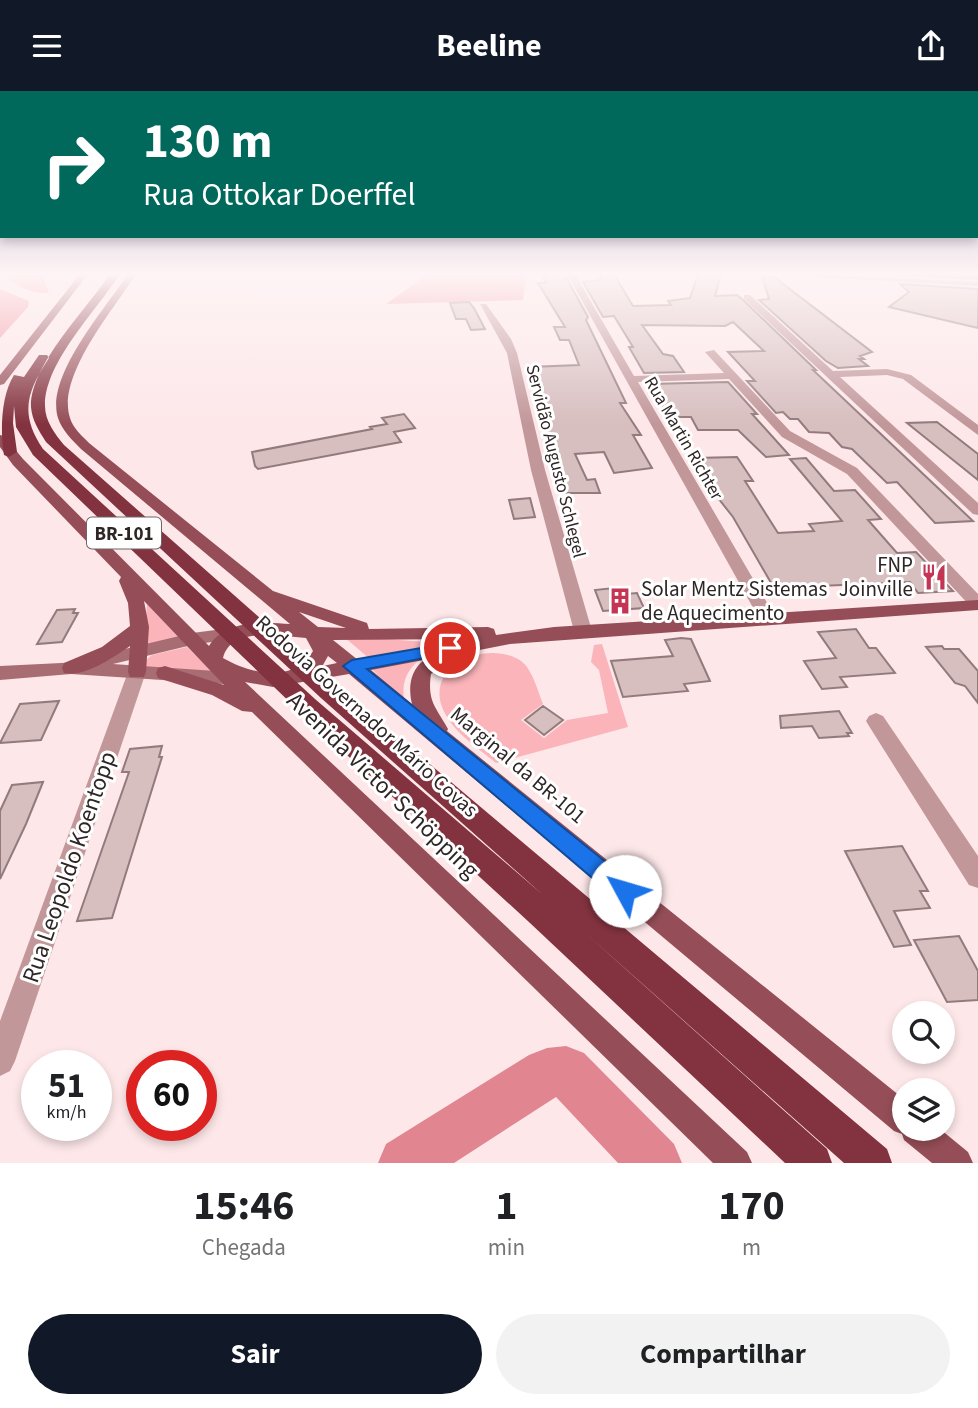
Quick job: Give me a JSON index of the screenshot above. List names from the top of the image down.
{
  "streets": {
    "highway": ["BR-101", "Rodovia Governador Mário Covas"],
    "main road": ["Marginal da BR-101", "Avenida Victor Schöpping"],
    "street": ["Rua Martin Richter", "Servidão Augusto Schlegel", "Rua Leopoldo Koentopp"]
  },
  "places": {
    "restaurant": ["FNP Joinville"],
    "building": ["Solar Mentz Sistemas de Aquecimento"]
  },
  "page": {
    "header": "Beeline",
    "turn": ["130 m", "Rua Ottokar Doerffel"],
    "speed": "51 km/h",
    "limit": "60",
    "eta": [
      "15:46",
      "Chegada",
      "1",
      "min",
      "170",
      "m"
    ],
    "buttons": ["Sair", "Compartilhar"]
  }
}
